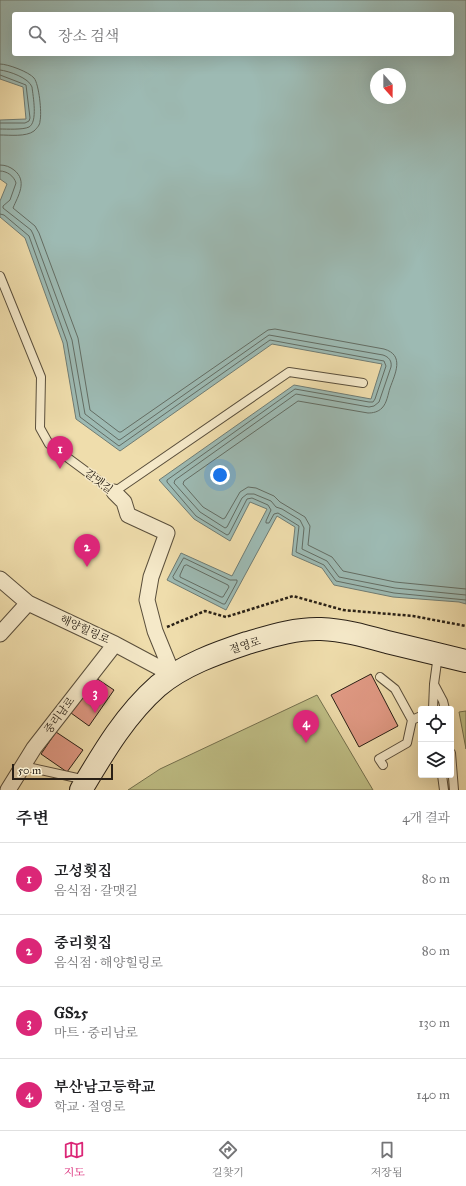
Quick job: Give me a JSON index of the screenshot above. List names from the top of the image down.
{
  "streets": {
    "main road": ["절영로"],
    "street": ["갈맷길", "해양힐링로", "중리남로"]
  },
  "crossings": [
    ["갈맷길", "해양힐링로"],
    ["갈맷길", "절영로"],
    ["해양힐링로", "절영로"],
    ["해양힐링로", "중리남로"]
  ],
  "scale_bar": "50 m",
  "north": "bottom",
  "page": {
    "search": "장소 검색",
    "pins": [
      "1",
      "2",
      "3",
      "4"
    ],
    "scale": "50 m",
    "heading": ["주변", "4개 결과"],
    "list": [
      {
        "mark": "1",
        "name": "고성횟집",
        "note": "음식점 · 갈맷길",
        "value": "80 m"
      },
      {
        "mark": "2",
        "name": "중리횟집",
        "note": "음식점 · 해양힐링로",
        "value": "80 m"
      },
      {
        "mark": "3",
        "name": "GS25",
        "note": "마트 · 중리남로",
        "value": "130 m"
      },
      {
        "mark": "4",
        "name": "부산남고등학교",
        "note": "학교 · 절영로",
        "value": "140 m"
      }
    ],
    "nav": ["지도", "길찾기", "저장됨"]
  }
}
